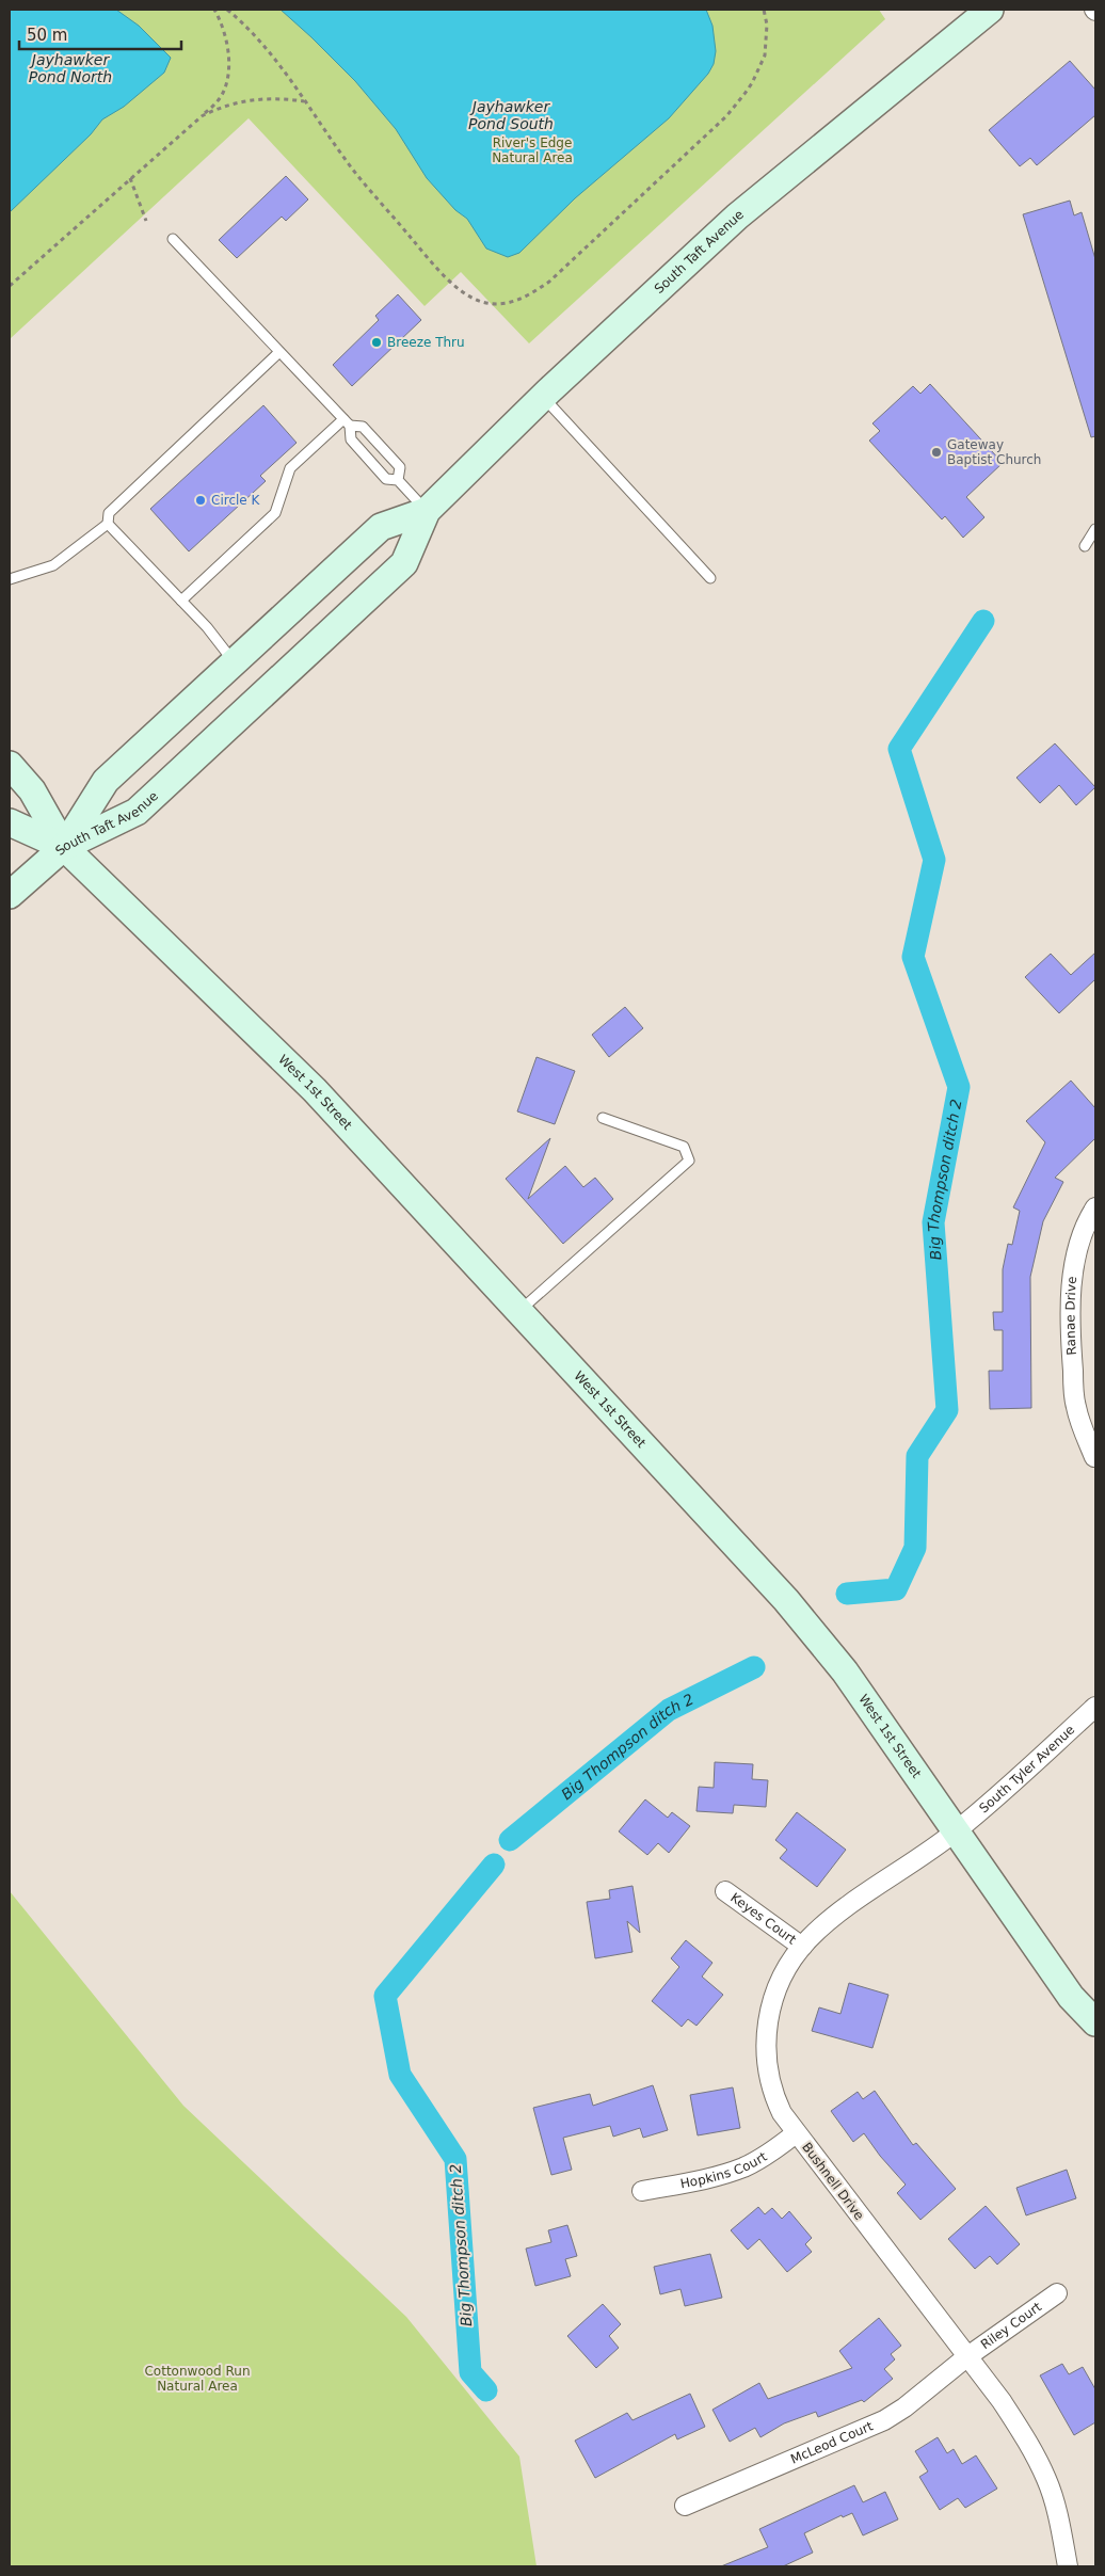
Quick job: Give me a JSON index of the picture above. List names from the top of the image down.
{
  "streets": {
    "main road": ["South Taft Avenue", "West 1st Street"],
    "street": [
      "Ranae Drive",
      "South Tyler Avenue",
      "Keyes Court",
      "Hopkins Court",
      "Bushnell Drive",
      "Riley Court",
      "McLeod Court"
    ]
  },
  "crossings": [
    ["South Taft Avenue", "West 1st Street"],
    ["West 1st Street", "South Tyler Avenue"],
    ["West 1st Street", "Bushnell Drive"],
    ["South Tyler Avenue", "Bushnell Drive"],
    ["Keyes Court", "Bushnell Drive"],
    ["Hopkins Court", "Bushnell Drive"],
    ["Bushnell Drive", "Riley Court"],
    ["Bushnell Drive", "McLeod Court"],
    ["Riley Court", "McLeod Court"]
  ],
  "water": ["Jayhawker Pond North", "Jayhawker Pond South", "Big Thompson ditch 2"],
  "parks": ["River's Edge Natural Area", "Cottonwood Run Natural Area"],
  "places": ["Breeze Thru", "Gateway Baptist Church", "Circle K"],
  "scale_bar": "50 m"
}
